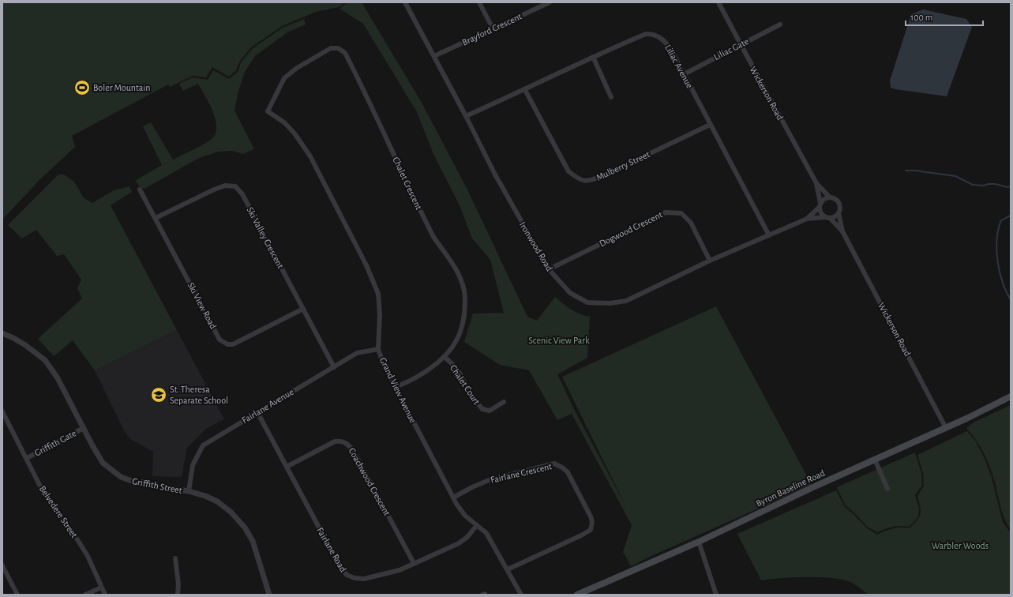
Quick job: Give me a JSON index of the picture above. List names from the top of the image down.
{
  "streets": {
    "main road": ["Byron Baseline Road"],
    "street": [
      "Brayford Crescent",
      "Liliac Gate",
      "Liliac Avenue",
      "Wickerson Road",
      "Mulberry Street",
      "Chalet Crescent",
      "Dogwood Crescent",
      "Ski Valley Crescent",
      "Ironwood Road",
      "Ski View Road",
      "Chalet Court",
      "Grand View Avenue",
      "Fairlane Avenue",
      "Griffith Gate",
      "Fairlane Crescent",
      "Coachwood Crescent",
      "Griffith Street",
      "Belvedere Street",
      "Fairlane Road"
    ]
  },
  "crossings": [
    ["Brayford Crescent", "Ironwood Road"],
    ["Liliac Gate", "Liliac Avenue"],
    ["Liliac Gate", "Wickerson Road"],
    ["Liliac Avenue", "Mulberry Street"],
    ["Liliac Avenue", "Ironwood Road"],
    ["Wickerson Road", "Ironwood Road"],
    ["Wickerson Road", "Byron Baseline Road"],
    ["Chalet Crescent", "Chalet Court"],
    ["Chalet Crescent", "Grand View Avenue"],
    ["Dogwood Crescent", "Ironwood Road"],
    ["Ski Valley Crescent", "Ski View Road"],
    ["Ski Valley Crescent", "Fairlane Avenue"],
    ["Grand View Avenue", "Fairlane Avenue"],
    ["Grand View Avenue", "Fairlane Crescent"],
    ["Grand View Avenue", "Fairlane Road"],
    ["Fairlane Avenue", "Griffith Street"],
    ["Fairlane Avenue", "Fairlane Road"],
    ["Griffith Gate", "Griffith Street"],
    ["Griffith Gate", "Belvedere Street"],
    ["Coachwood Crescent", "Fairlane Road"]
  ],
  "parks": ["Scenic View Park", "Warbler Woods"],
  "places": {
    "sports": ["Boler Mountain"],
    "school or university": ["St. Theresa Separate School"]
  },
  "scale_bar": "100 m"
}
